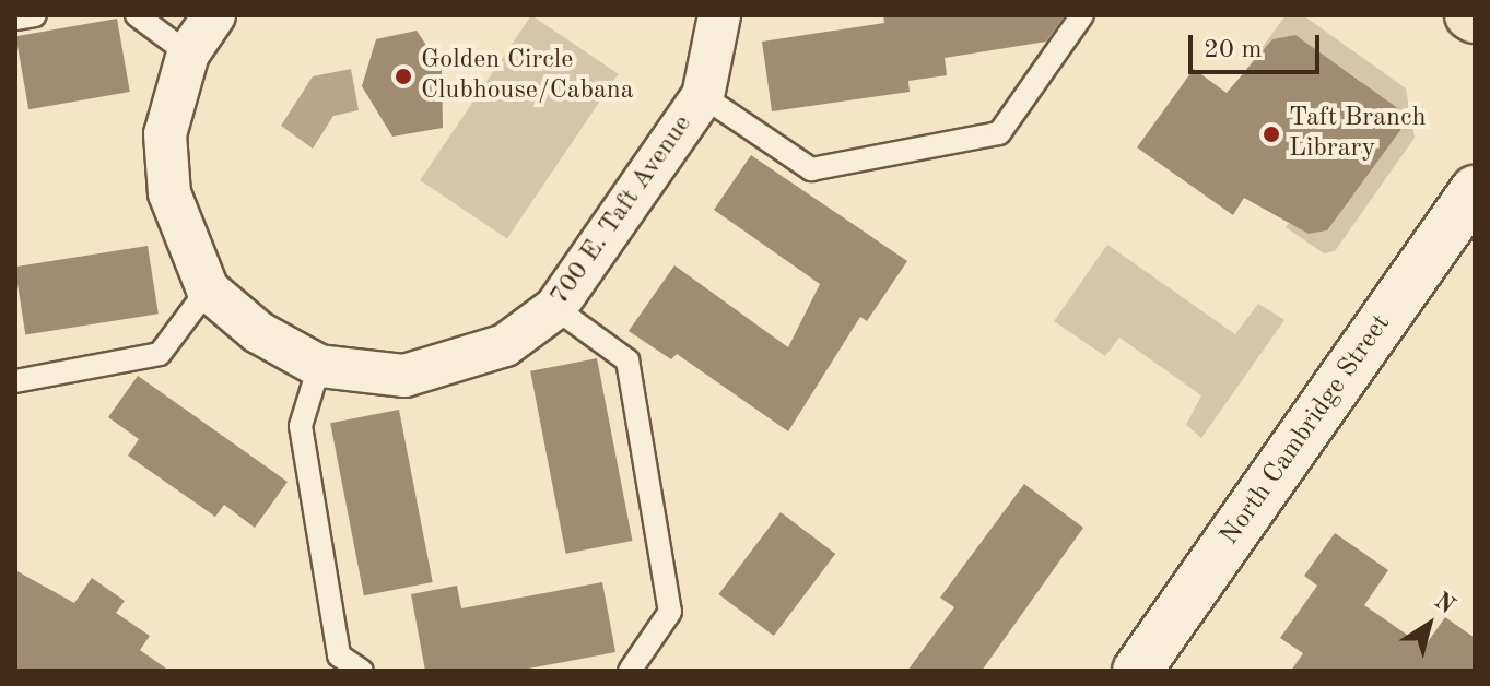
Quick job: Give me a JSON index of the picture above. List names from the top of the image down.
{
  "streets": {
    "street": ["700 E. Taft Avenue", "North Cambridge Street"]
  },
  "places": ["Golden Circle Clubhouse/Cabana", "Taft Branch Library"],
  "scale_bar": "20 m",
  "north": "top right"
}
